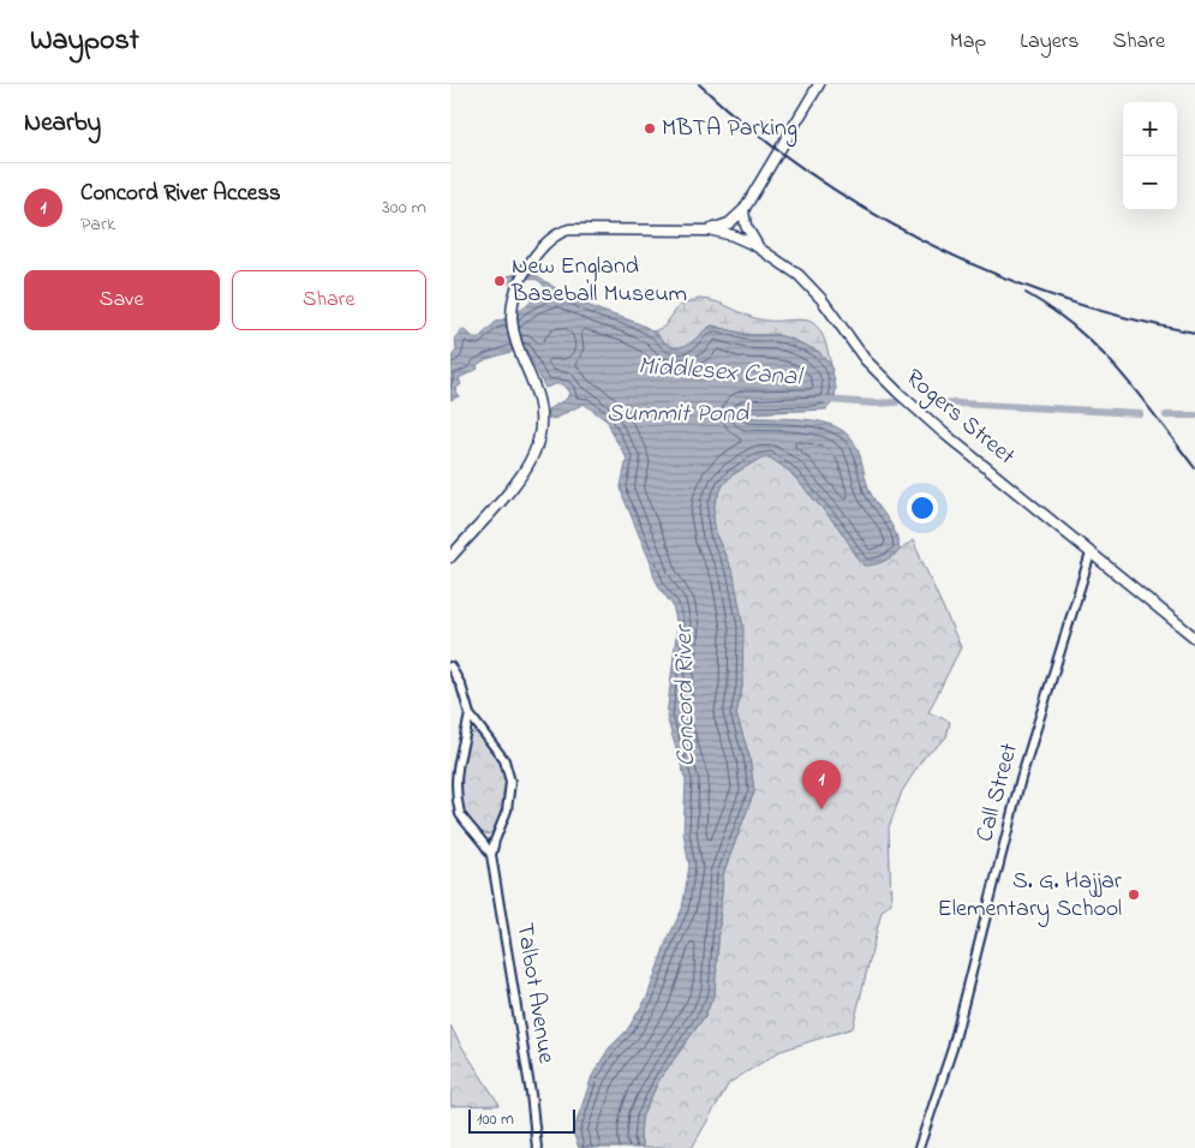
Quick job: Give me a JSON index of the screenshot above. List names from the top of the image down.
{
  "streets": {
    "main road": ["Rogers Street"],
    "street": ["Call Street", "Talbot Avenue"]
  },
  "crossings": [
    ["Rogers Street", "Call Street"]
  ],
  "water": ["Middlesex Canal", "Summit Pond", "Concord River"],
  "places": ["MBTA Parking", "New England Baseball Museum", "S. G. Hajjar Elementary School"],
  "scale_bar": "100 m",
  "page": {
    "header": "Waypost",
    "nav": ["Map", "Layers", "Share"],
    "heading": "Nearby",
    "map_buttons": ["+", "−"],
    "list": [
      {
        "mark": "1",
        "name": "Concord River Access",
        "note": "Park",
        "value": "300 m"
      }
    ],
    "buttons": ["Save", "Share"],
    "pins": "1",
    "scale": "100 m"
  }
}
